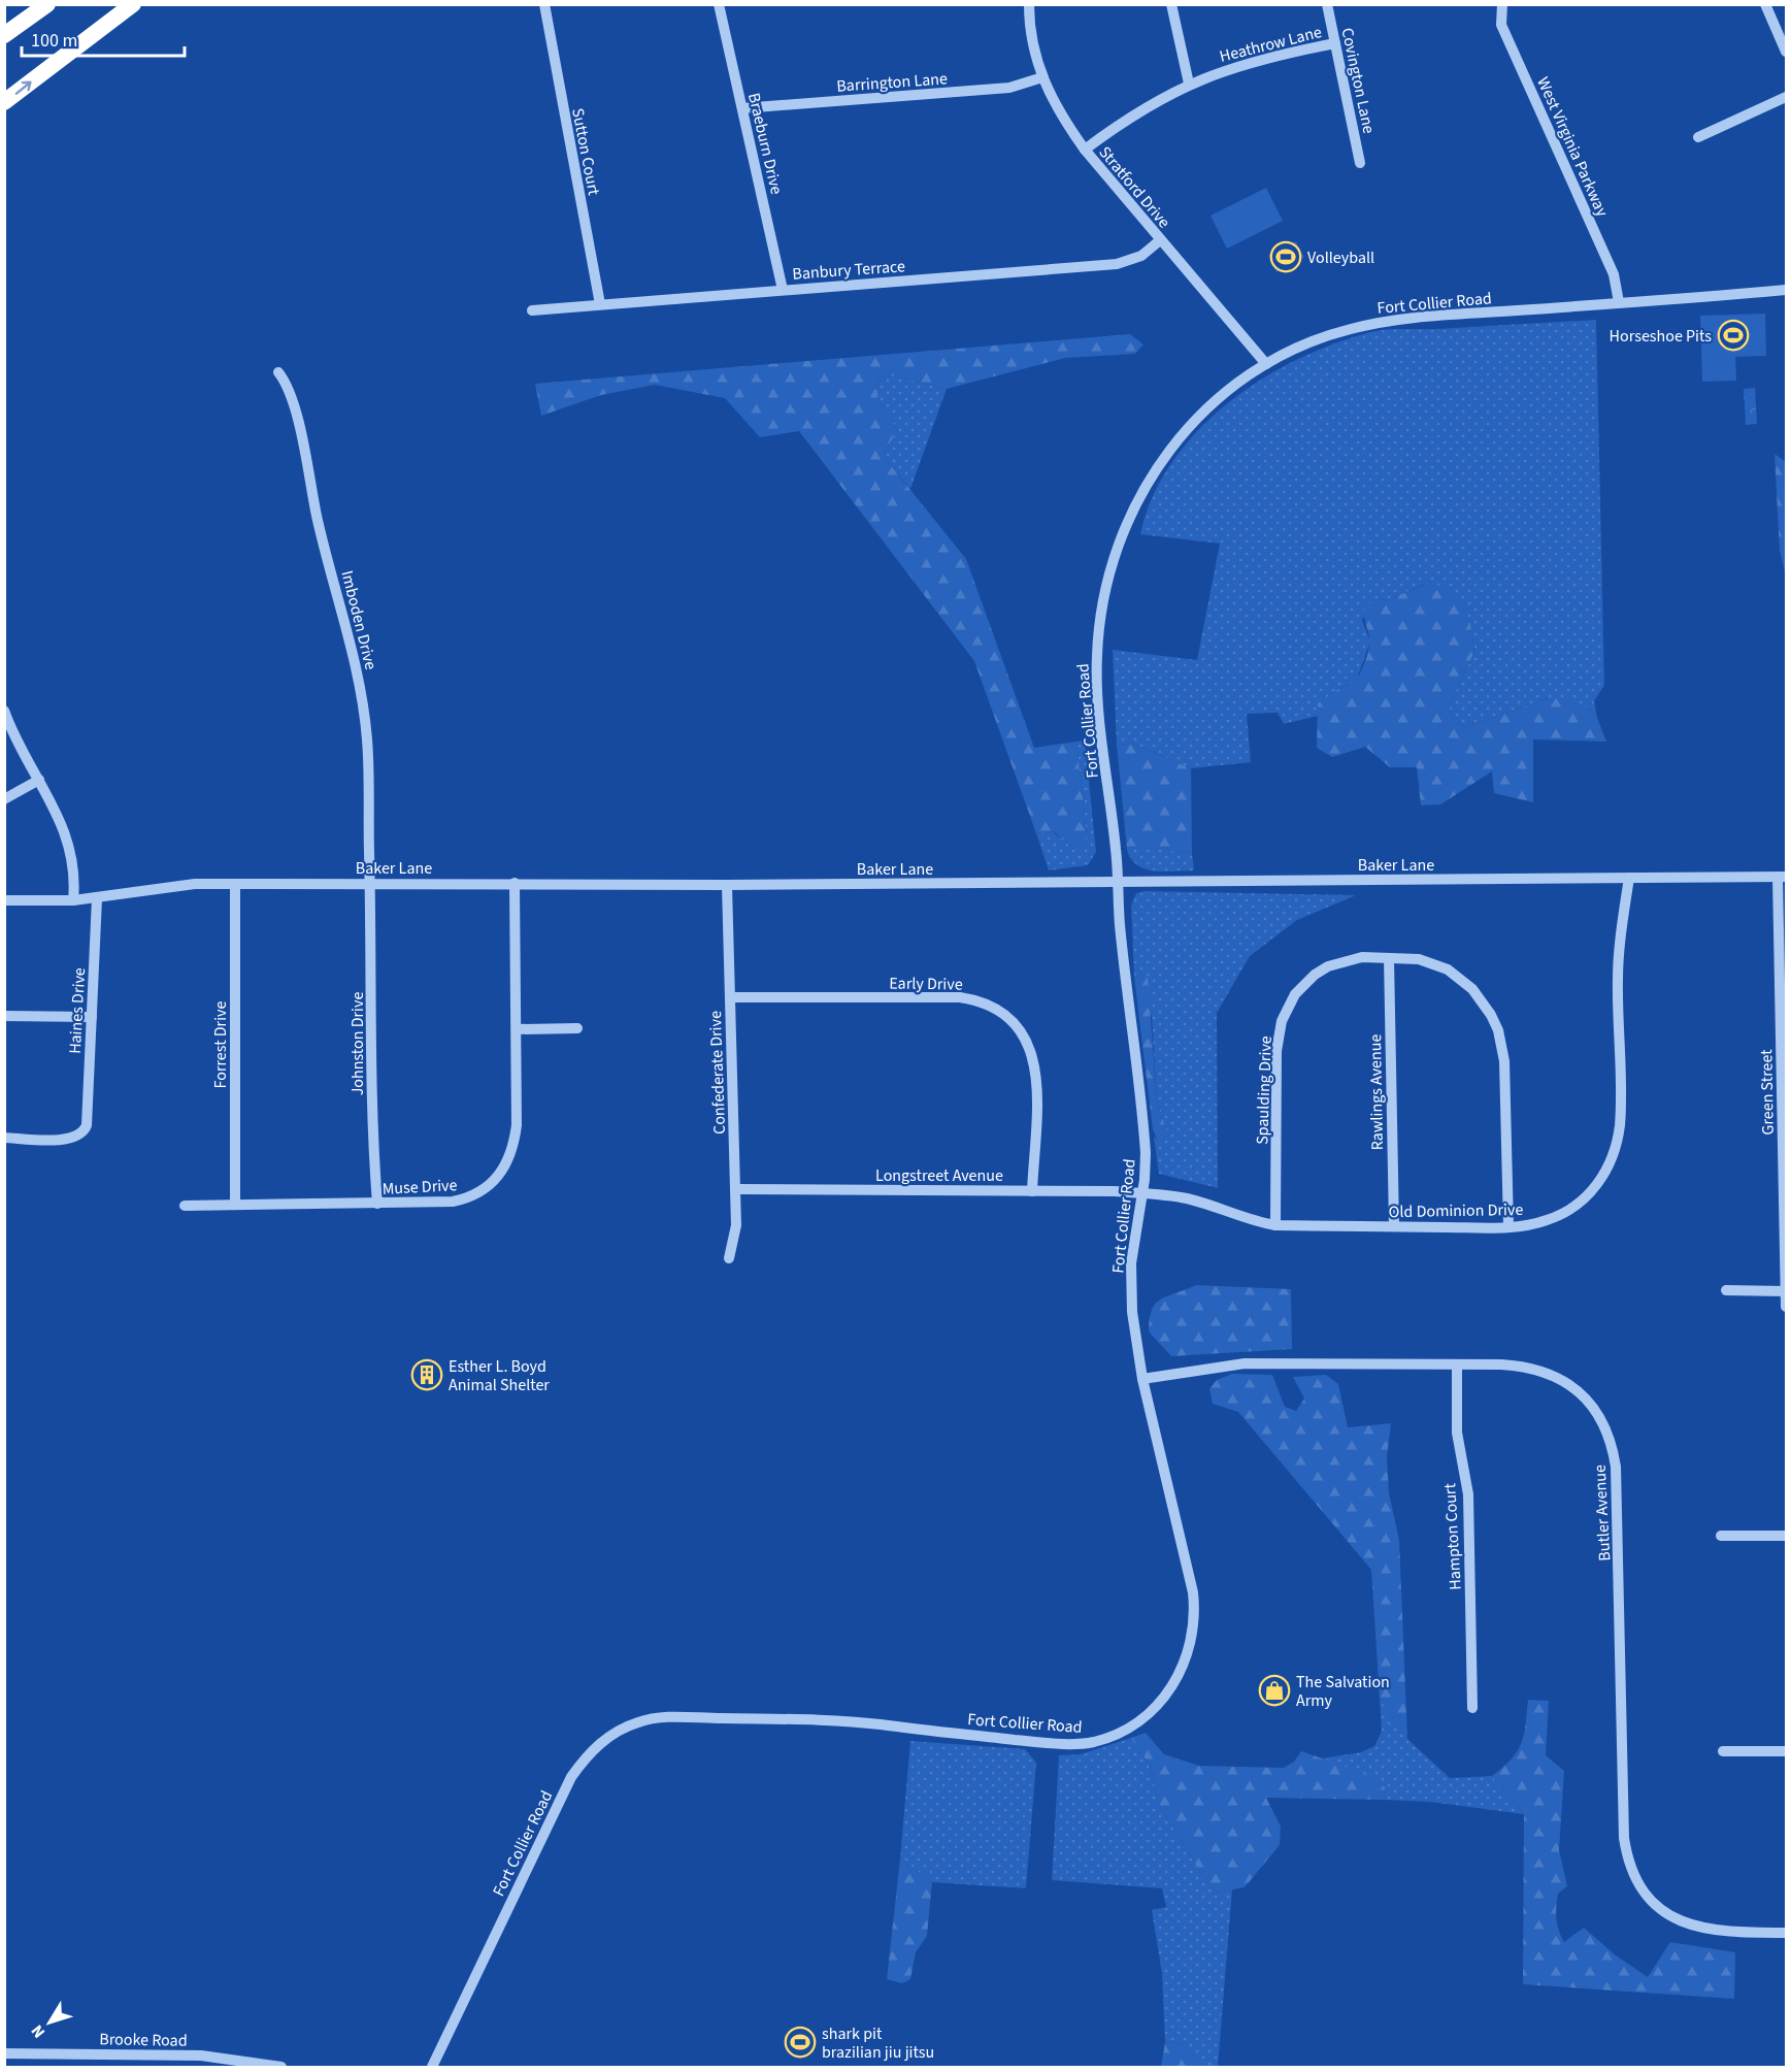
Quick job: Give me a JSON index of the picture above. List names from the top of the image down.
{
  "streets": {
    "street": [
      "Heathrow Lane",
      "Covington Lane",
      "Barrington Lane",
      "Braeburn Drive",
      "West Virginia Parkway",
      "Sutton Court",
      "Stratford Drive",
      "Banbury Terrace",
      "Fort Collier Road",
      "Imboden Drive",
      "Baker Lane",
      "Early Drive",
      "Haines Drive",
      "Johnston Drive",
      "Forrest Drive",
      "Confederate Drive",
      "Spaulding Drive",
      "Rawlings Avenue",
      "Green Street",
      "Longstreet Avenue",
      "Muse Drive",
      "Old Dominion Drive",
      "Butler Avenue",
      "Hampton Court",
      "Brooke Road"
    ]
  },
  "crossings": [
    ["Heathrow Lane", "Covington Lane"],
    ["Heathrow Lane", "Stratford Drive"],
    ["Barrington Lane", "Braeburn Drive"],
    ["Barrington Lane", "Stratford Drive"],
    ["Braeburn Drive", "Banbury Terrace"],
    ["West Virginia Parkway", "Fort Collier Road"],
    ["Sutton Court", "Banbury Terrace"],
    ["Stratford Drive", "Banbury Terrace"],
    ["Stratford Drive", "Fort Collier Road"],
    ["Fort Collier Road", "Baker Lane"],
    ["Fort Collier Road", "Longstreet Avenue"],
    ["Fort Collier Road", "Old Dominion Drive"],
    ["Fort Collier Road", "Butler Avenue"],
    ["Imboden Drive", "Baker Lane"],
    ["Imboden Drive", "Johnston Drive"],
    ["Baker Lane", "Haines Drive"],
    ["Baker Lane", "Johnston Drive"],
    ["Baker Lane", "Forrest Drive"],
    ["Baker Lane", "Confederate Drive"],
    ["Baker Lane", "Green Street"],
    ["Baker Lane", "Muse Drive"],
    ["Baker Lane", "Old Dominion Drive"],
    ["Early Drive", "Confederate Drive"],
    ["Early Drive", "Longstreet Avenue"],
    ["Johnston Drive", "Muse Drive"],
    ["Forrest Drive", "Muse Drive"],
    ["Confederate Drive", "Longstreet Avenue"],
    ["Spaulding Drive", "Rawlings Avenue"],
    ["Spaulding Drive", "Old Dominion Drive"],
    ["Rawlings Avenue", "Old Dominion Drive"],
    ["Longstreet Avenue", "Old Dominion Drive"],
    ["Butler Avenue", "Hampton Court"]
  ],
  "places": {
    "sports": ["Volleyball", "Horseshoe Pits", "shark pit brazilian jiu jitsu"],
    "building": ["Esther L. Boyd Animal Shelter"],
    "shop": ["The Salvation Army"]
  },
  "scale_bar": "100 m",
  "north": "bottom left"
}
